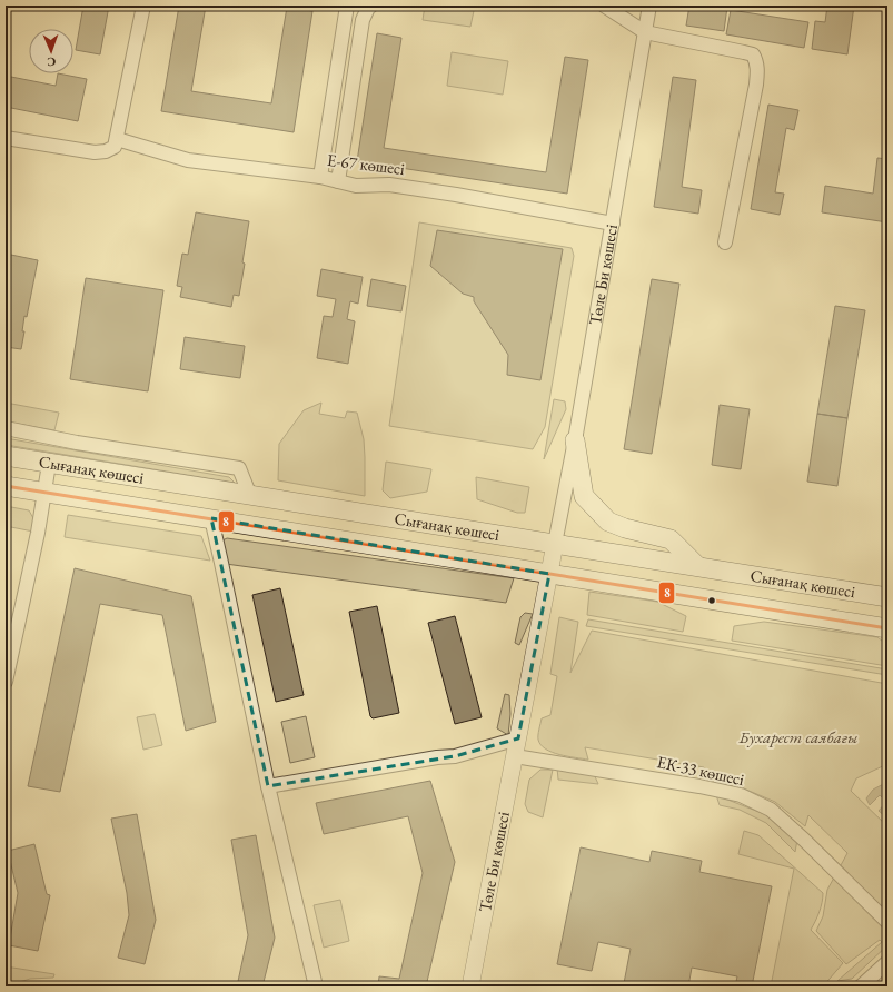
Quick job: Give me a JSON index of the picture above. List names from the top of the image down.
{
  "streets": {
    "main road": ["Сығанақ көшесі"],
    "street": ["Е-67 көшесі", "Төле Би көшесі", "ЕК-33 көшесі"]
  },
  "crossings": [
    ["Е-67 көшесі", "Төле Би көшесі"],
    ["Төле Би көшесі", "Сығанақ көшесі"],
    ["Төле Би көшесі", "ЕК-33 көшесі"]
  ],
  "parks": ["Бухарест саябағы"],
  "lines": ["transit line 8"],
  "north": "bottom"
}
